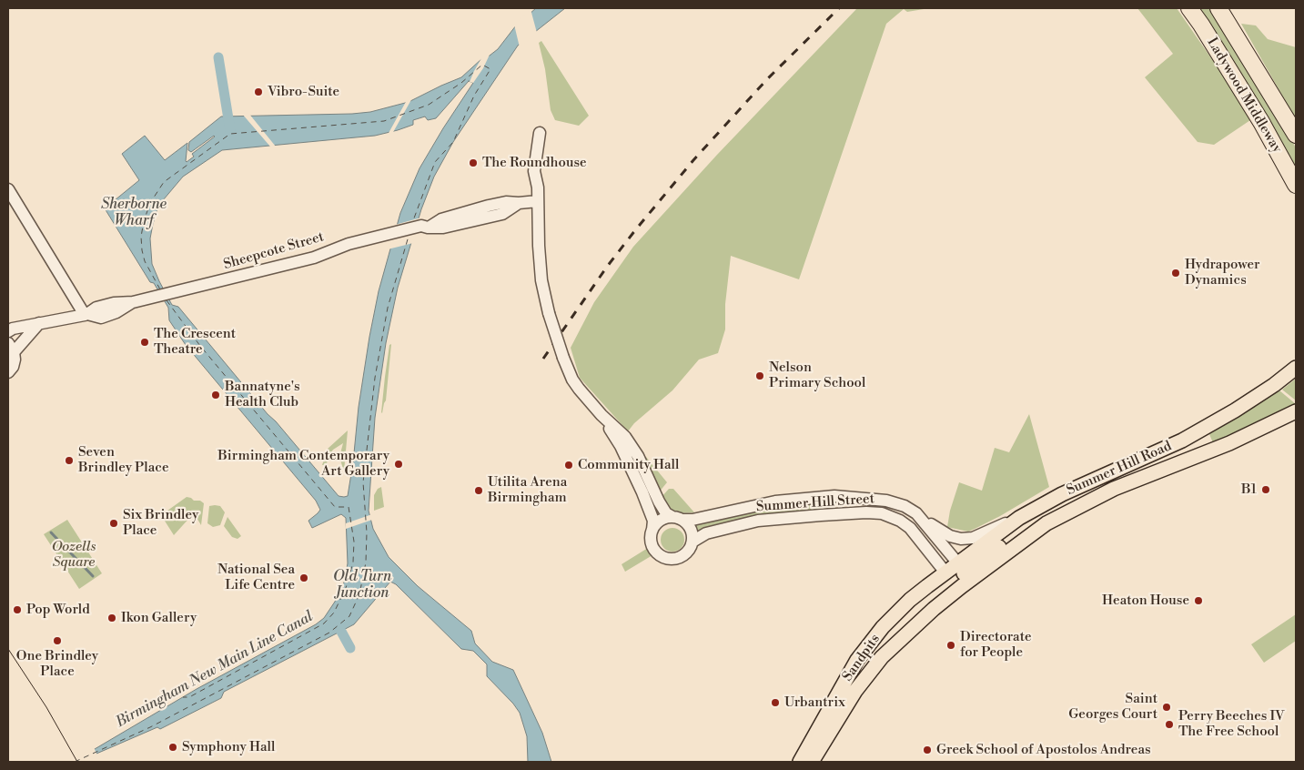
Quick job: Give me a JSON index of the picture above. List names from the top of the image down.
{
  "streets": {
    "highway": ["Ladywood Middleway"],
    "main road": ["Summer Hill Road", "Sandpits"],
    "street": ["Sheepcote Street", "Summer Hill Street"]
  },
  "crossings": [
    ["Summer Hill Road", "Summer Hill Street"],
    ["Summer Hill Road", "Sandpits"],
    ["Summer Hill Street", "Sandpits"]
  ],
  "water": ["Sherborne Wharf", "Old Turn Junction", "Birmingham New Main Line Canal"],
  "parks": ["Oozells Square"],
  "places": [
    "Vibro-Suite",
    "The Roundhouse",
    "Hydrapower Dynamics",
    "The Crescent Theatre",
    "Nelson Primary School",
    "Bannatyne's Health Club",
    "Seven Brindley Place",
    "Birmingham Contemporary Art Gallery",
    "Community Hall",
    "B1",
    "Utilita Arena Birmingham",
    "Six Brindley Place",
    "National Sea Life Centre",
    "Heaton House",
    "Pop World",
    "Ikon Gallery",
    "One Brindley Place",
    "Directorate for People",
    "Urbantrix",
    "Saint Georges Court",
    "Perry Beeches IV The Free School",
    "Symphony Hall",
    "Greek School of Apostolos Andreas"
  ]
}
